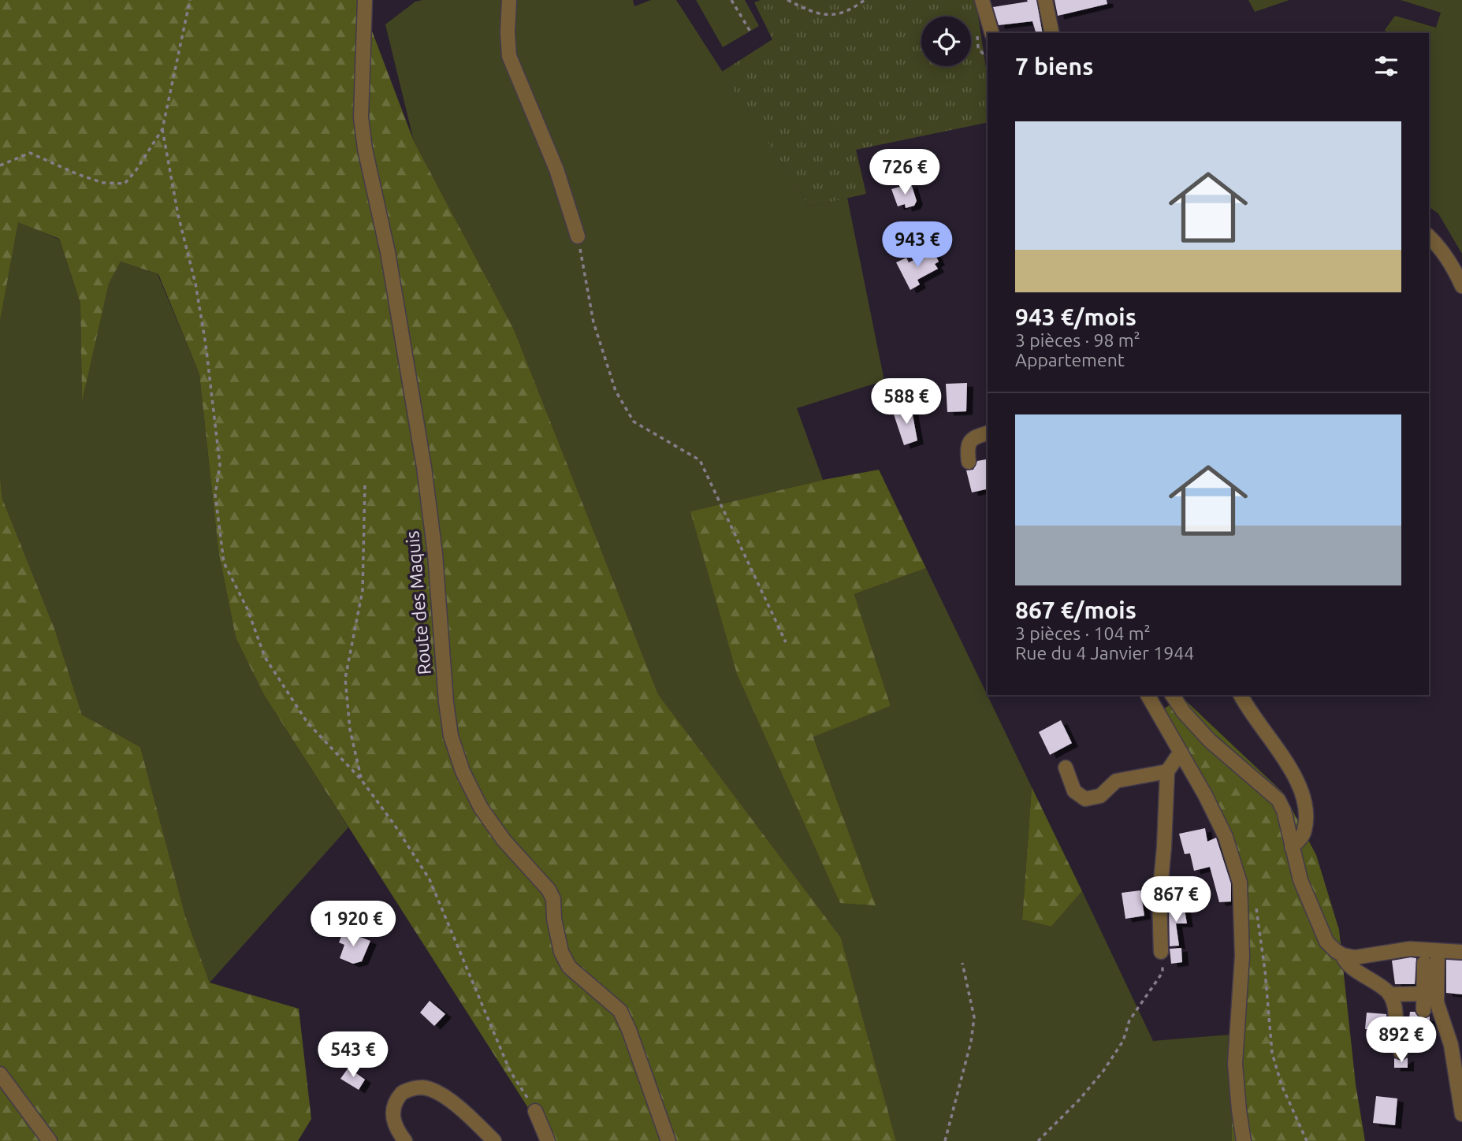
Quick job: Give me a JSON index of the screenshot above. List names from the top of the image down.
{
  "streets": {
    "street": ["Route des Maquis"]
  },
  "page": {
    "heading": "7 biens",
    "list": [
      {
        "name": "943 €/mois",
        "note": "3 pièces · 98 m² · Appartement"
      },
      {
        "name": "867 €/mois",
        "note": "3 pièces · 104 m² · Rue du 4 Janvier 1944"
      }
    ],
    "price": [
      "726 €",
      "943 €",
      "588 €",
      "867 €",
      "1 920 €",
      "892 €",
      "543 €"
    ]
  }
}
